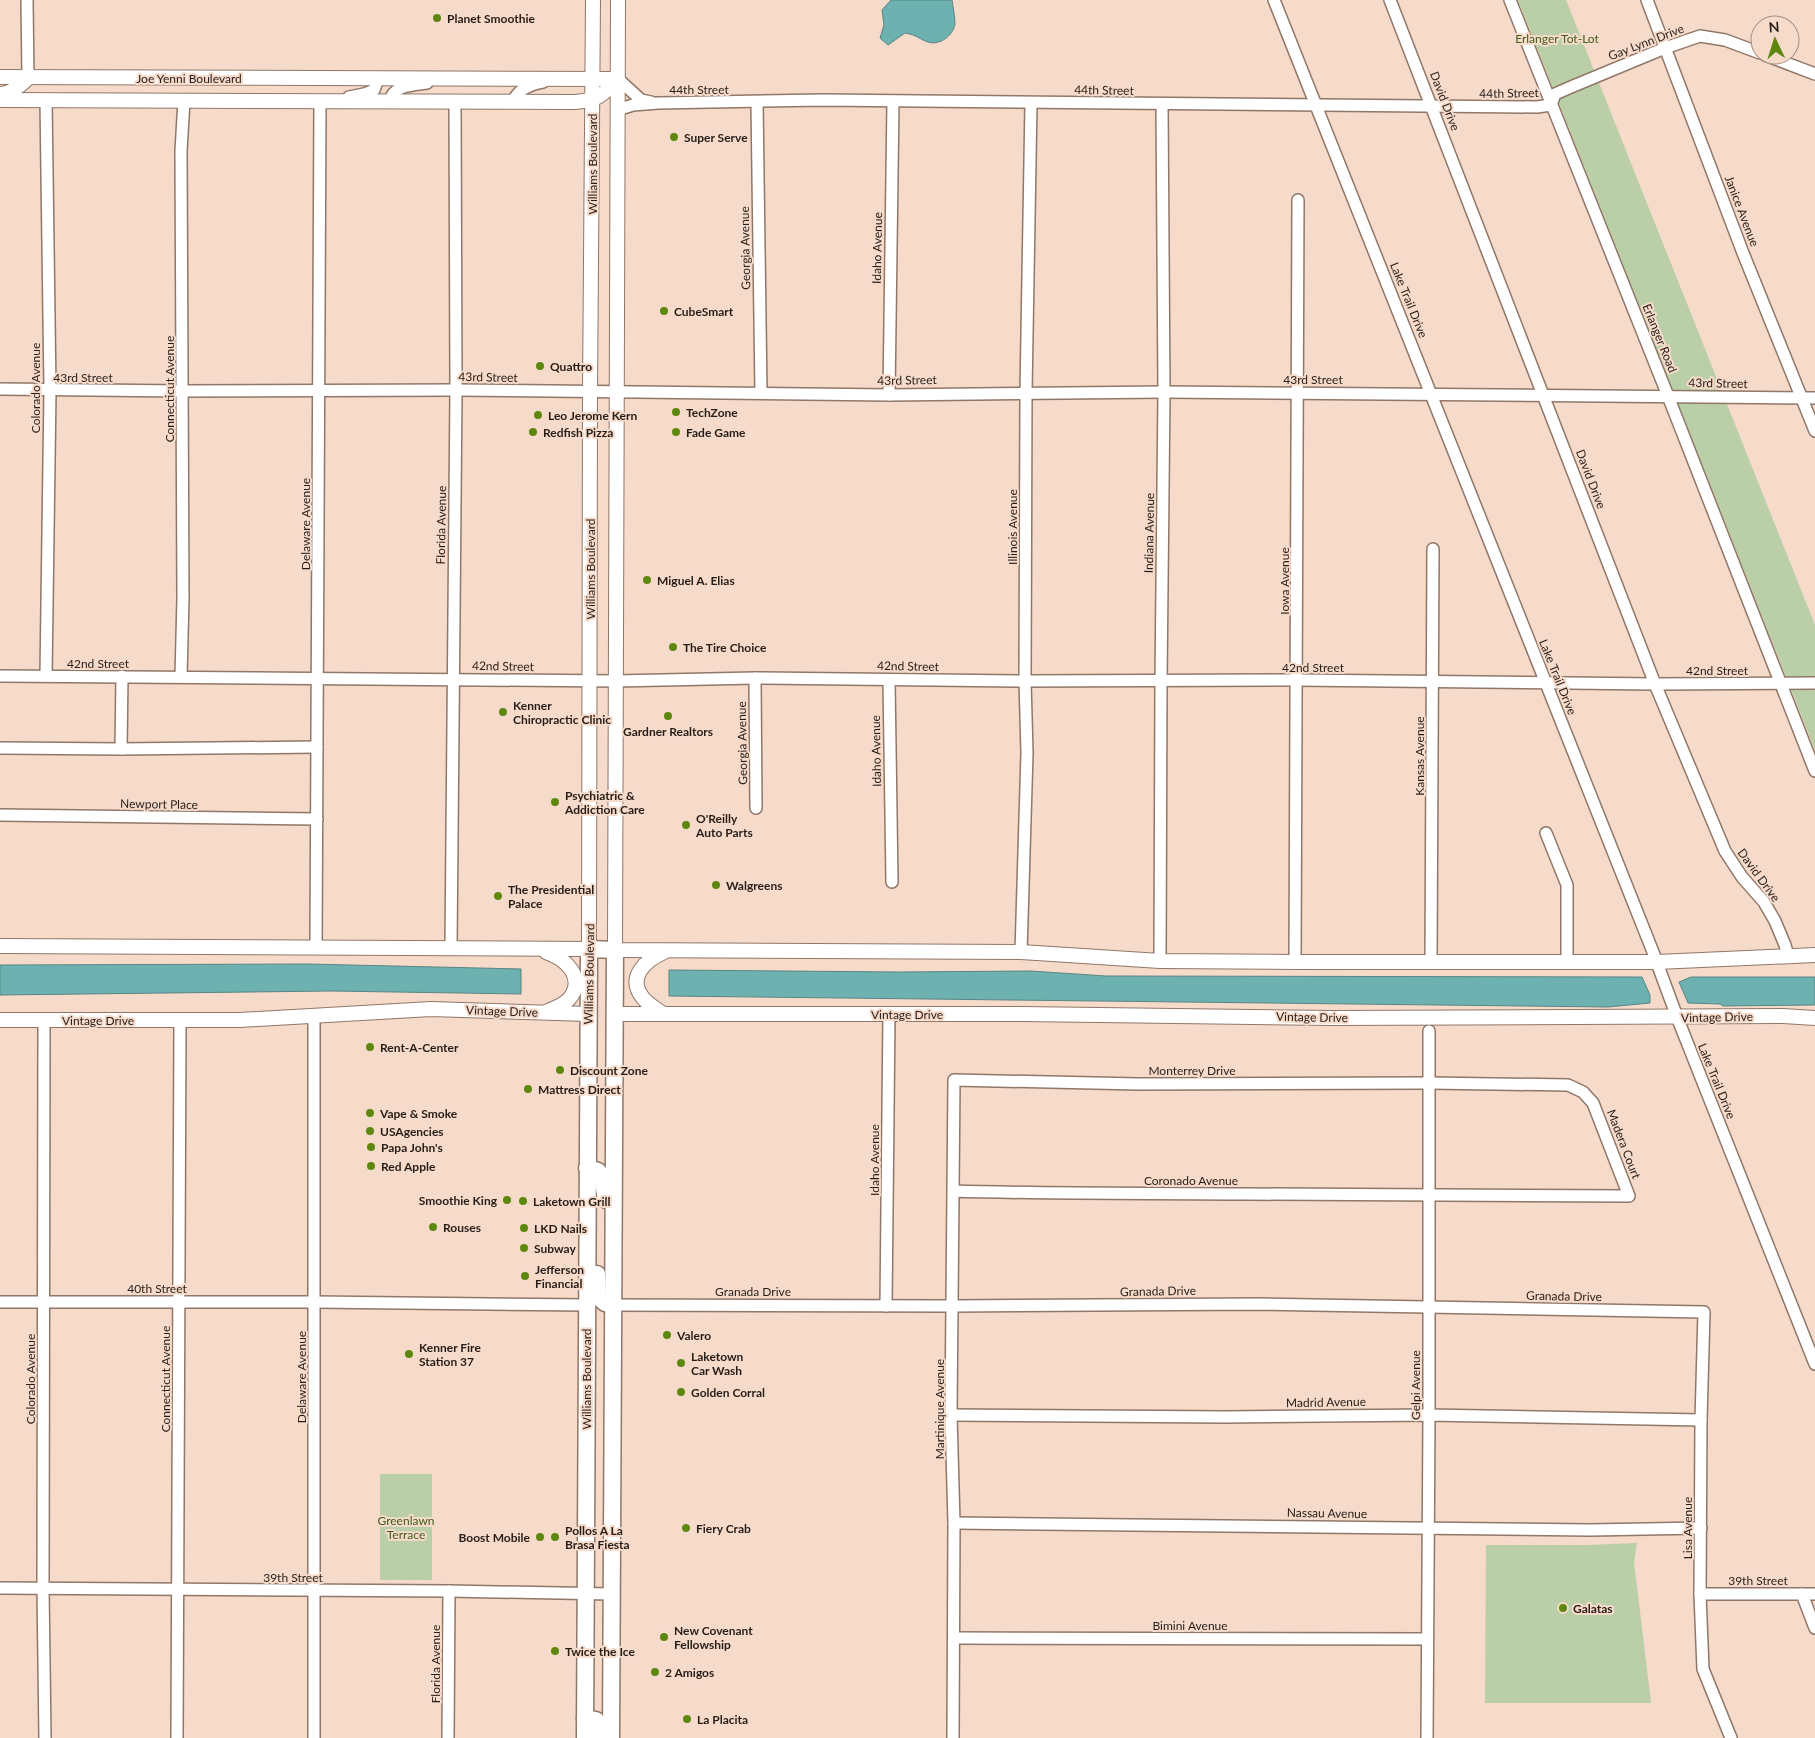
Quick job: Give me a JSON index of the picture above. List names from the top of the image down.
{
  "streets": {
    "main road": ["Williams Boulevard", "Vintage Drive"],
    "street": [
      "Gay Lynn Drive",
      "Joe Yenni Boulevard",
      "44th Street",
      "David Drive",
      "Janice Avenue",
      "Georgia Avenue",
      "Idaho Avenue",
      "Lake Trail Drive",
      "Erlanger Road",
      "43rd Street",
      "Colorado Avenue",
      "Connecticut Avenue",
      "Delaware Avenue",
      "Florida Avenue",
      "Illinois Avenue",
      "Indiana Avenue",
      "Iowa Avenue",
      "42nd Street",
      "Kansas Avenue",
      "Newport Place",
      "Monterrey Drive",
      "Madera Court",
      "Coronado Avenue",
      "40th Street",
      "Granada Drive",
      "Gelpi Avenue",
      "Madrid Avenue",
      "Martinique Avenue",
      "Nassau Avenue",
      "Lisa Avenue",
      "39th Street",
      "Bimini Avenue"
    ]
  },
  "crossings": [
    ["Gay Lynn Drive", "44th Street"],
    ["Gay Lynn Drive", "Janice Avenue"],
    ["Gay Lynn Drive", "Erlanger Road"],
    ["Joe Yenni Boulevard", "44th Street"],
    ["Joe Yenni Boulevard", "Williams Boulevard"],
    ["Joe Yenni Boulevard", "Colorado Avenue"],
    ["Joe Yenni Boulevard", "Connecticut Avenue"],
    ["Joe Yenni Boulevard", "Delaware Avenue"],
    ["Joe Yenni Boulevard", "Florida Avenue"],
    ["44th Street", "David Drive"],
    ["44th Street", "Williams Boulevard"],
    ["44th Street", "Georgia Avenue"],
    ["44th Street", "Idaho Avenue"],
    ["44th Street", "Lake Trail Drive"],
    ["44th Street", "Erlanger Road"],
    ["44th Street", "Illinois Avenue"],
    ["44th Street", "Indiana Avenue"],
    ["David Drive", "43rd Street"],
    ["David Drive", "42nd Street"],
    ["Williams Boulevard", "43rd Street"],
    ["Williams Boulevard", "42nd Street"],
    ["Williams Boulevard", "Vintage Drive"],
    ["Williams Boulevard", "40th Street"],
    ["Williams Boulevard", "Granada Drive"],
    ["Williams Boulevard", "39th Street"],
    ["Janice Avenue", "43rd Street"],
    ["Georgia Avenue", "43rd Street"],
    ["Georgia Avenue", "42nd Street"],
    ["Idaho Avenue", "43rd Street"],
    ["Idaho Avenue", "42nd Street"],
    ["Idaho Avenue", "Vintage Drive"],
    ["Idaho Avenue", "Granada Drive"],
    ["Lake Trail Drive", "43rd Street"],
    ["Lake Trail Drive", "42nd Street"],
    ["Lake Trail Drive", "Vintage Drive"],
    ["Erlanger Road", "43rd Street"],
    ["Erlanger Road", "42nd Street"],
    ["43rd Street", "Colorado Avenue"],
    ["43rd Street", "Connecticut Avenue"],
    ["43rd Street", "Delaware Avenue"],
    ["43rd Street", "Florida Avenue"],
    ["43rd Street", "Illinois Avenue"],
    ["43rd Street", "Indiana Avenue"],
    ["43rd Street", "Iowa Avenue"],
    ["Colorado Avenue", "42nd Street"],
    ["Colorado Avenue", "Vintage Drive"],
    ["Colorado Avenue", "40th Street"],
    ["Colorado Avenue", "39th Street"],
    ["Connecticut Avenue", "42nd Street"],
    ["Connecticut Avenue", "Vintage Drive"],
    ["Connecticut Avenue", "40th Street"],
    ["Connecticut Avenue", "39th Street"],
    ["Delaware Avenue", "42nd Street"],
    ["Delaware Avenue", "Newport Place"],
    ["Delaware Avenue", "Vintage Drive"],
    ["Delaware Avenue", "40th Street"],
    ["Delaware Avenue", "39th Street"],
    ["Florida Avenue", "42nd Street"],
    ["Florida Avenue", "39th Street"],
    ["Illinois Avenue", "42nd Street"],
    ["Indiana Avenue", "42nd Street"],
    ["Iowa Avenue", "42nd Street"],
    ["42nd Street", "Kansas Avenue"],
    ["Monterrey Drive", "Madera Court"],
    ["Monterrey Drive", "Gelpi Avenue"],
    ["Monterrey Drive", "Martinique Avenue"],
    ["Madera Court", "Coronado Avenue"],
    ["Madera Court", "Gelpi Avenue"],
    ["Coronado Avenue", "Gelpi Avenue"],
    ["Coronado Avenue", "Martinique Avenue"],
    ["Granada Drive", "Gelpi Avenue"],
    ["Granada Drive", "Martinique Avenue"],
    ["Granada Drive", "Lisa Avenue"],
    ["Gelpi Avenue", "Madrid Avenue"],
    ["Gelpi Avenue", "Nassau Avenue"],
    ["Gelpi Avenue", "Bimini Avenue"],
    ["Madrid Avenue", "Martinique Avenue"],
    ["Madrid Avenue", "Lisa Avenue"],
    ["Martinique Avenue", "Nassau Avenue"],
    ["Martinique Avenue", "Bimini Avenue"],
    ["Nassau Avenue", "Lisa Avenue"],
    ["Lisa Avenue", "39th Street"]
  ],
  "parks": ["Erlanger Tot-Lot", "Greenlawn Terrace"],
  "places": [
    "Planet Smoothie",
    "Super Serve",
    "CubeSmart",
    "Quattro",
    "TechZone",
    "Leo Jerome Kern",
    "Redfish Pizza",
    "Fade Game",
    "Miguel A. Elias",
    "The Tire Choice",
    "Kenner Chiropractic Clinic",
    "Gardner Realtors",
    "Psychiatric & Addiction Care",
    "O'Reilly Auto Parts",
    "Walgreens",
    "The Presidential Palace",
    "Rent-A-Center",
    "Discount Zone",
    "Mattress Direct",
    "Vape & Smoke",
    "USAgencies",
    "Papa John's",
    "Red Apple",
    "Smoothie King",
    "Laketown Grill",
    "Rouses",
    "LKD Nails",
    "Subway",
    "Jefferson Financial",
    "Valero",
    "Kenner Fire Station 37",
    "Laketown Car Wash",
    "Golden Corral",
    "Fiery Crab",
    "Boost Mobile",
    "Pollos A La Brasa Fiesta",
    "Galatas",
    "New Covenant Fellowship",
    "Twice the Ice",
    "2 Amigos",
    "La Placita"
  ],
  "north": "top"
}
